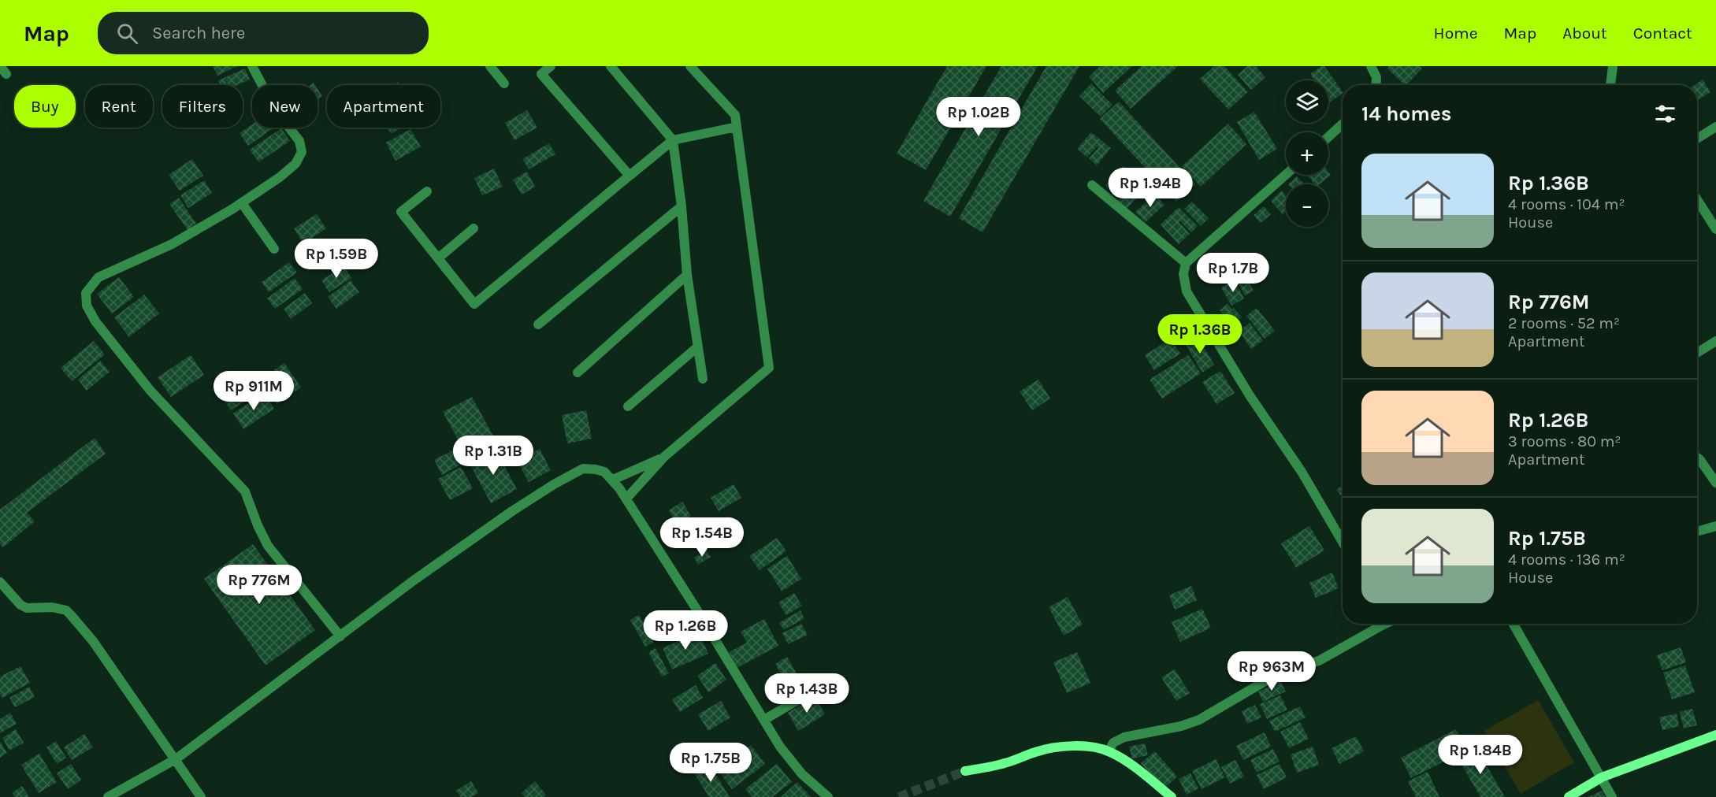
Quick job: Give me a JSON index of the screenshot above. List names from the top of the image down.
{
  "page": {
    "header": "Map",
    "search": "Search here",
    "nav": [
      "Home",
      "Map",
      "About",
      "Contact"
    ],
    "map_buttons": ["+", "−"],
    "chip": [
      "Buy",
      "Rent",
      "Filters",
      "New",
      "Apartment"
    ],
    "heading": "14 homes",
    "price": [
      "Rp 1.02B",
      "Rp 1.94B",
      "Rp 1.59B",
      "Rp 1.7B",
      "Rp 1.36B",
      "Rp 911M",
      "Rp 1.31B",
      "Rp 1.54B",
      "Rp 776M",
      "Rp 1.26B",
      "Rp 963M",
      "Rp 1.43B",
      "Rp 1.84B",
      "Rp 1.75B"
    ],
    "list": [
      {
        "name": "Rp 1.36B",
        "note": "4 rooms · 104 m² · House"
      },
      {
        "name": "Rp 776M",
        "note": "2 rooms · 52 m² · Apartment"
      },
      {
        "name": "Rp 1.26B",
        "note": "3 rooms · 80 m² · Apartment"
      },
      {
        "name": "Rp 1.75B",
        "note": "4 rooms · 136 m² · House"
      }
    ]
  }
}
